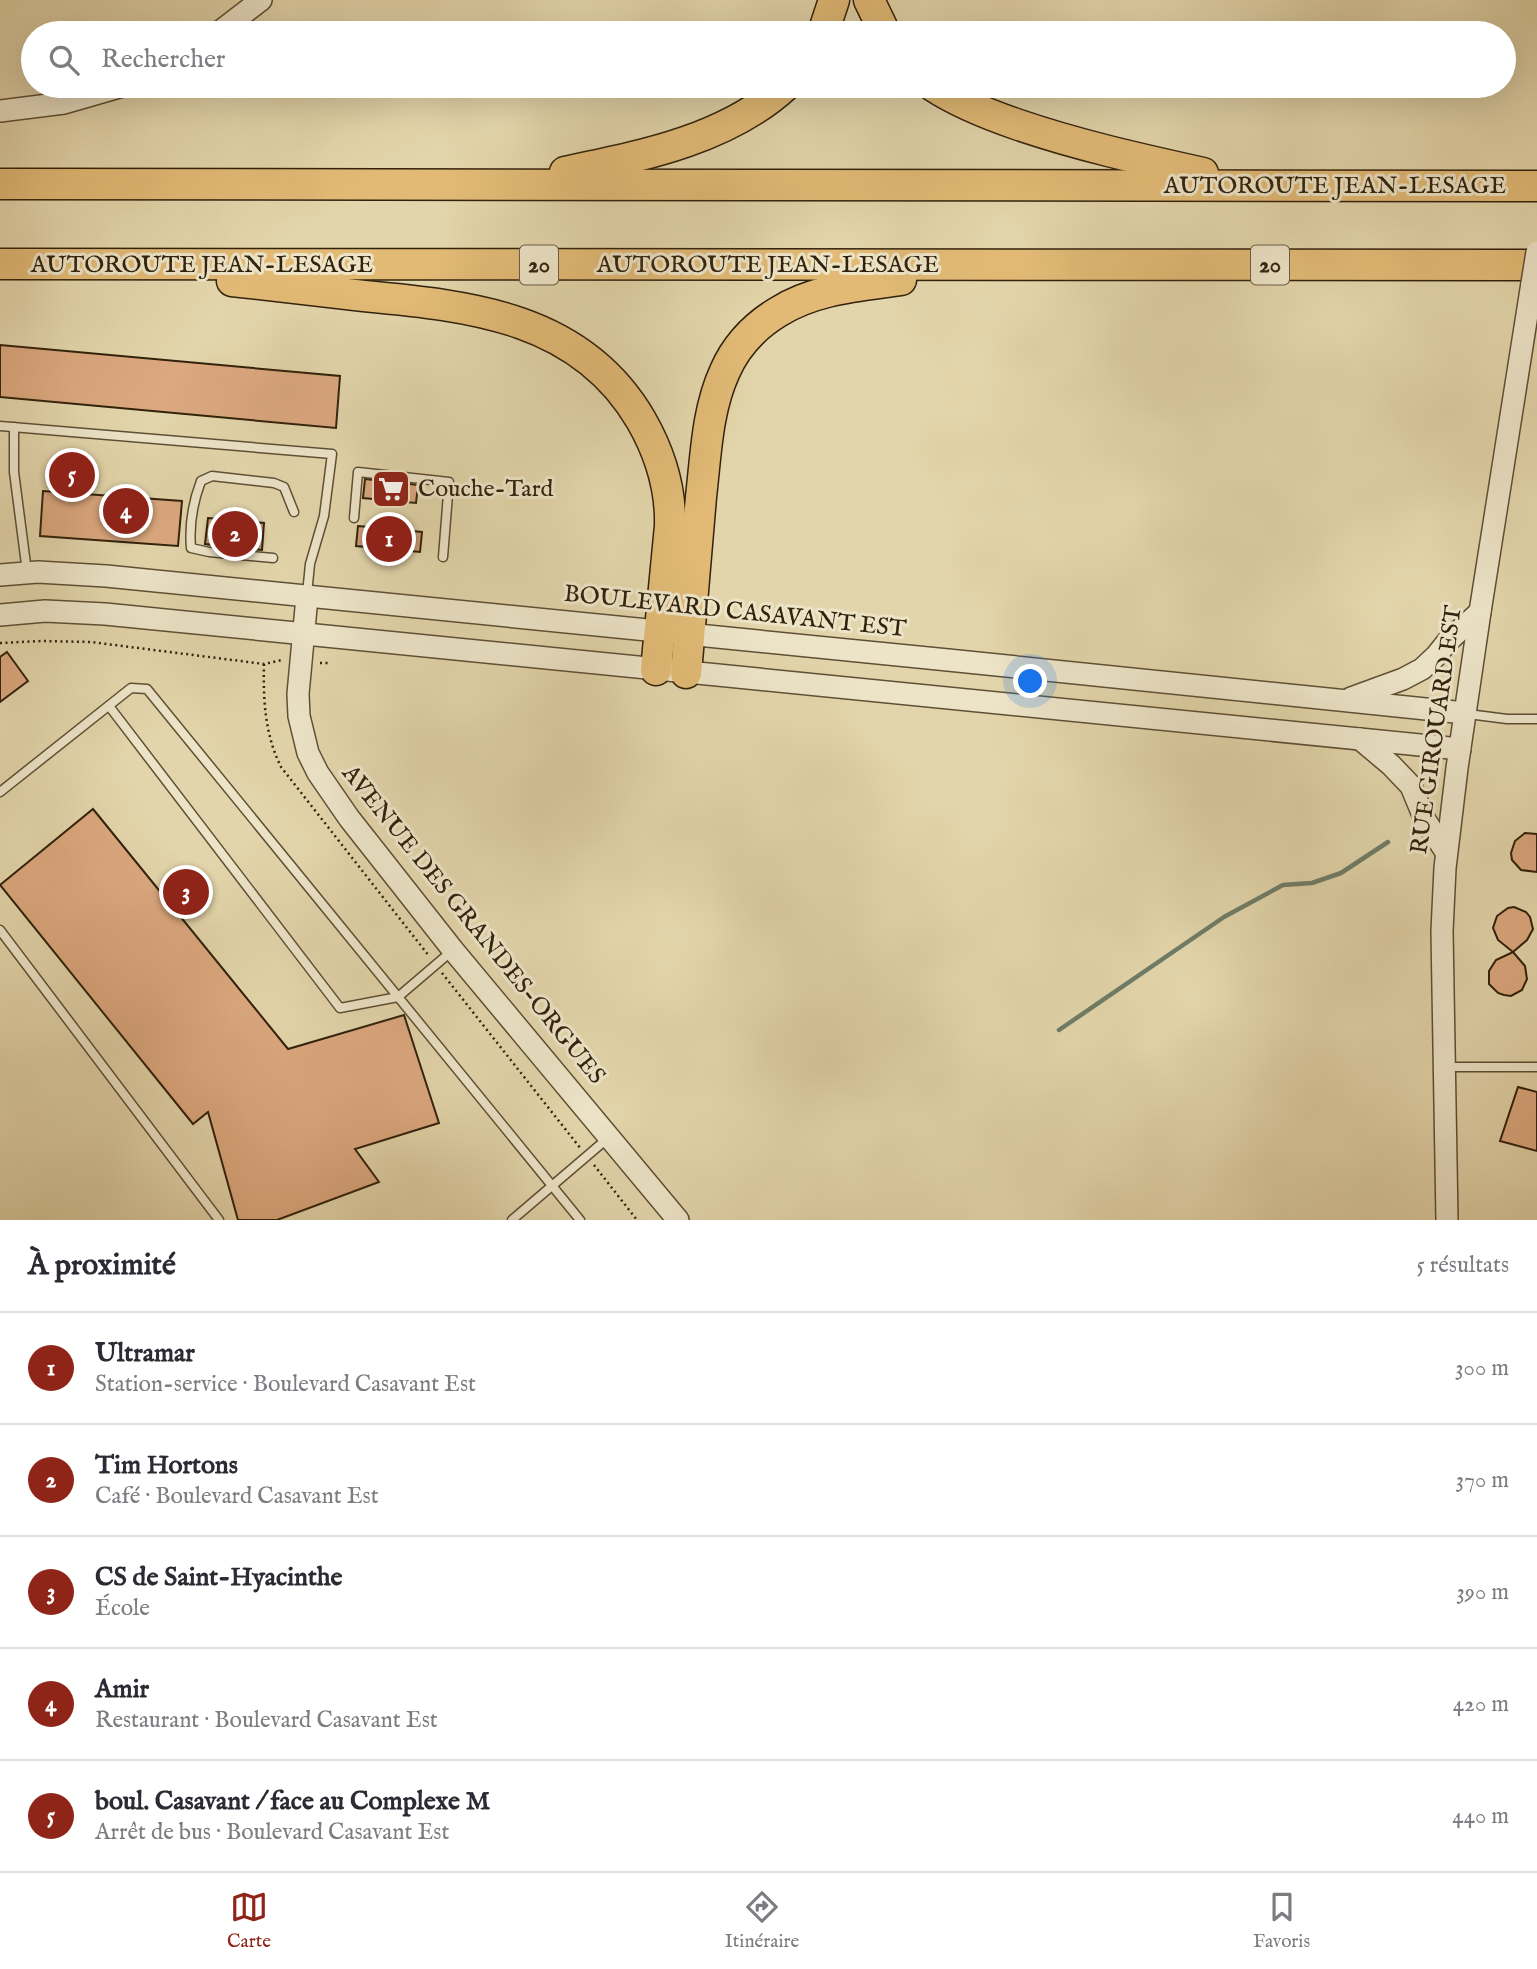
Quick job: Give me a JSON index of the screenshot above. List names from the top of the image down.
{
  "streets": {
    "highway": ["AUTOROUTE JEAN-LESAGE", "20"],
    "street": ["BOULEVARD CASAVANT EST", "RUE GIROUARD EST", "AVENUE DES GRANDES-ORGUES"]
  },
  "crossings": [
    ["AUTOROUTE JEAN-LESAGE", "RUE GIROUARD EST"],
    ["BOULEVARD CASAVANT EST", "RUE GIROUARD EST"],
    ["BOULEVARD CASAVANT EST", "AVENUE DES GRANDES-ORGUES"]
  ],
  "places": {
    "supermarket": ["Couche-Tard"]
  },
  "page": {
    "search": "Rechercher",
    "pins": [
      "5",
      "4",
      "2",
      "1",
      "3"
    ],
    "heading": ["À proximité", "5 résultats"],
    "list": [
      {
        "mark": "1",
        "name": "Ultramar",
        "note": "Station-service · Boulevard Casavant Est",
        "value": "300 m"
      },
      {
        "mark": "2",
        "name": "Tim Hortons",
        "note": "Café · Boulevard Casavant Est",
        "value": "370 m"
      },
      {
        "mark": "3",
        "name": "CS de Saint-Hyacinthe",
        "note": "École",
        "value": "390 m"
      },
      {
        "mark": "4",
        "name": "Amir",
        "note": "Restaurant · Boulevard Casavant Est",
        "value": "420 m"
      },
      {
        "mark": "5",
        "name": "boul. Casavant / face au Complexe M",
        "note": "Arrêt de bus · Boulevard Casavant Est",
        "value": "440 m"
      }
    ],
    "nav": ["Carte", "Itinéraire", "Favoris"]
  }
}
